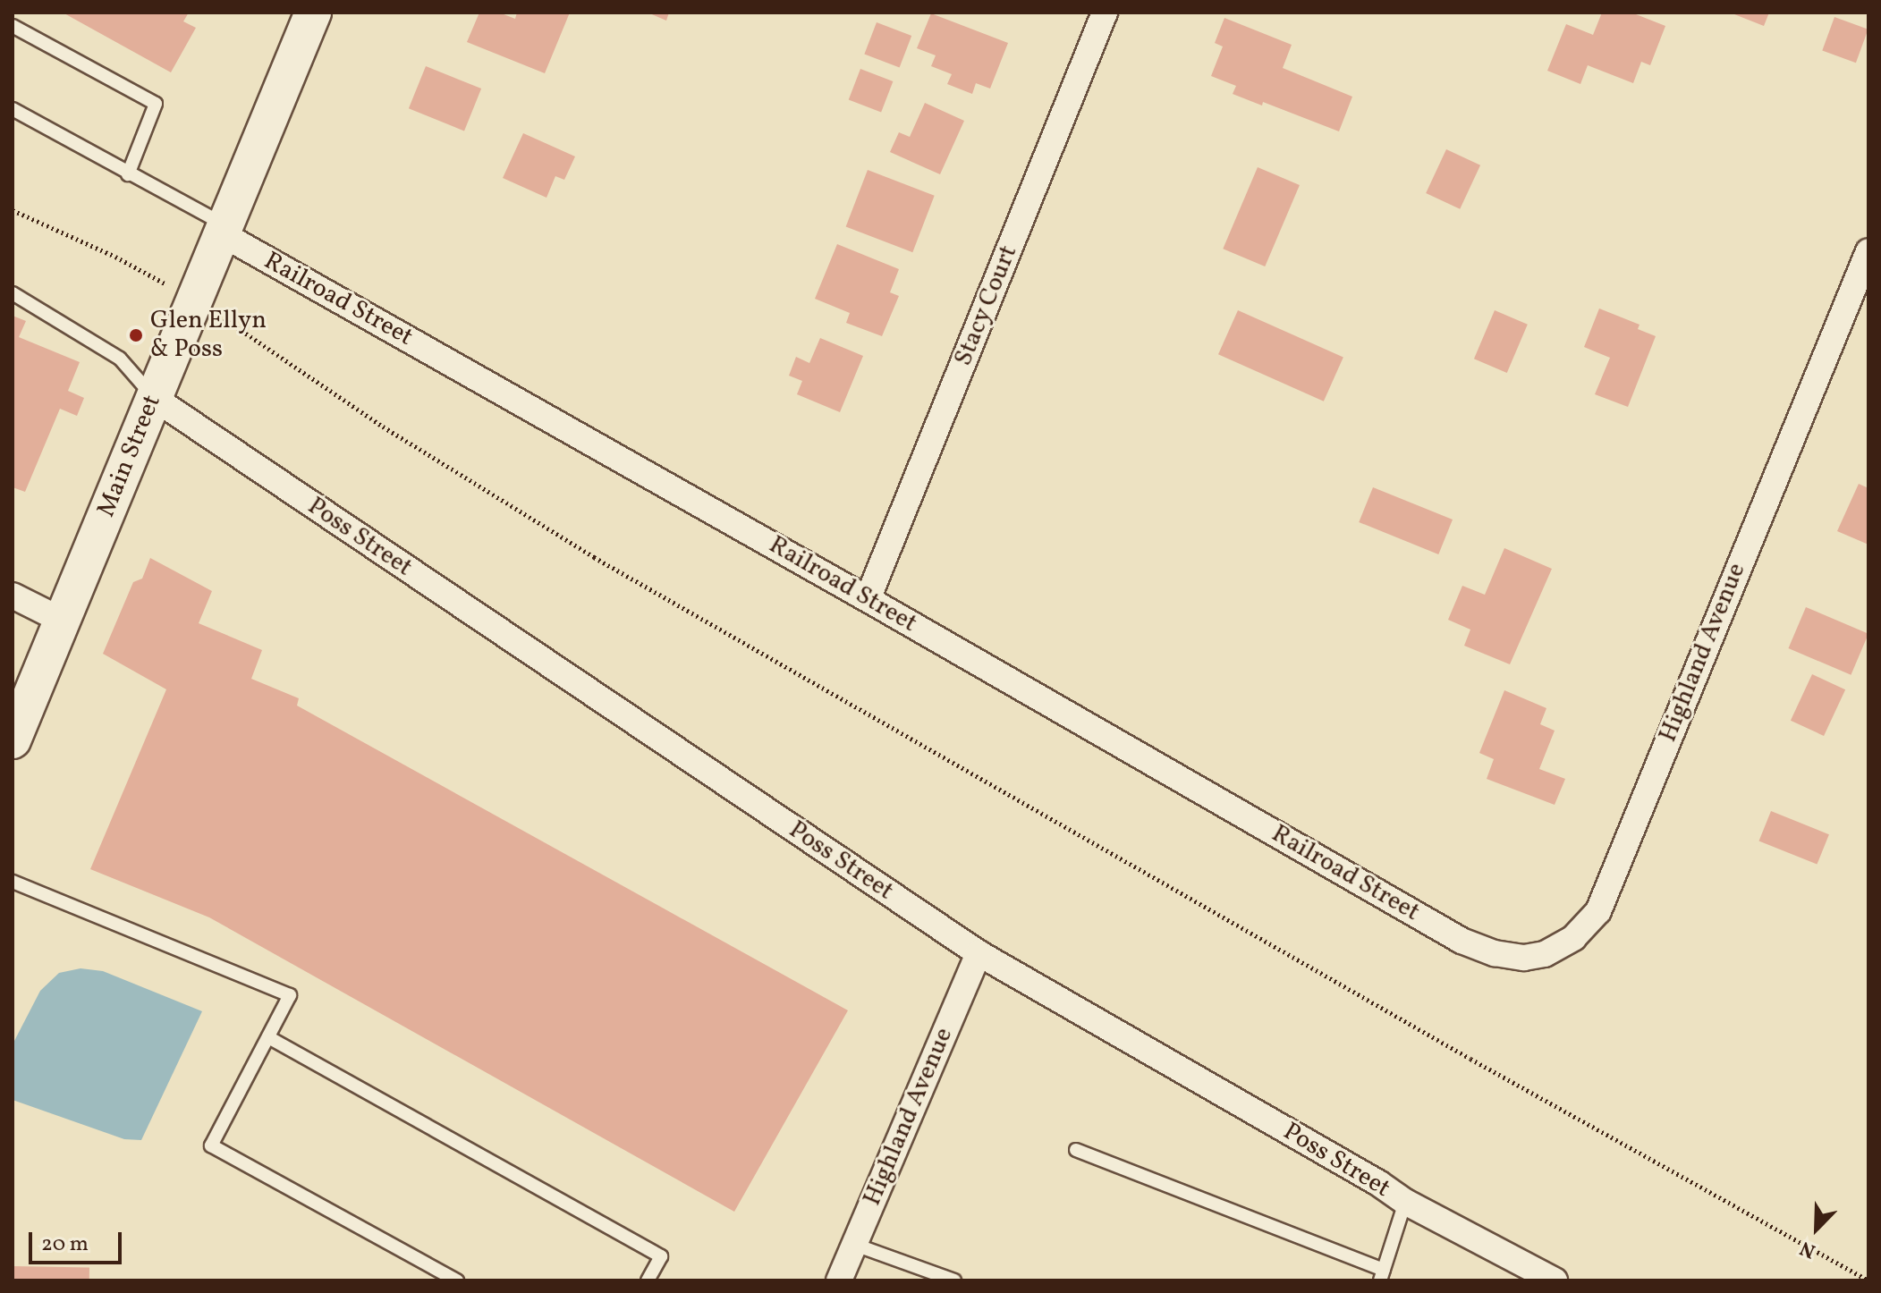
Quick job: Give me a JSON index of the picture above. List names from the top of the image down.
{
  "streets": {
    "street": [
      "Railroad Street",
      "Stacy Court",
      "Main Street",
      "Poss Street",
      "Highland Avenue"
    ]
  },
  "crossings": [
    ["Railroad Street", "Stacy Court"],
    ["Railroad Street", "Main Street"],
    ["Railroad Street", "Highland Avenue"],
    ["Main Street", "Poss Street"],
    ["Poss Street", "Highland Avenue"]
  ],
  "places": ["Glen Ellyn & Poss"],
  "scale_bar": "20 m",
  "north": "bottom left"
}
